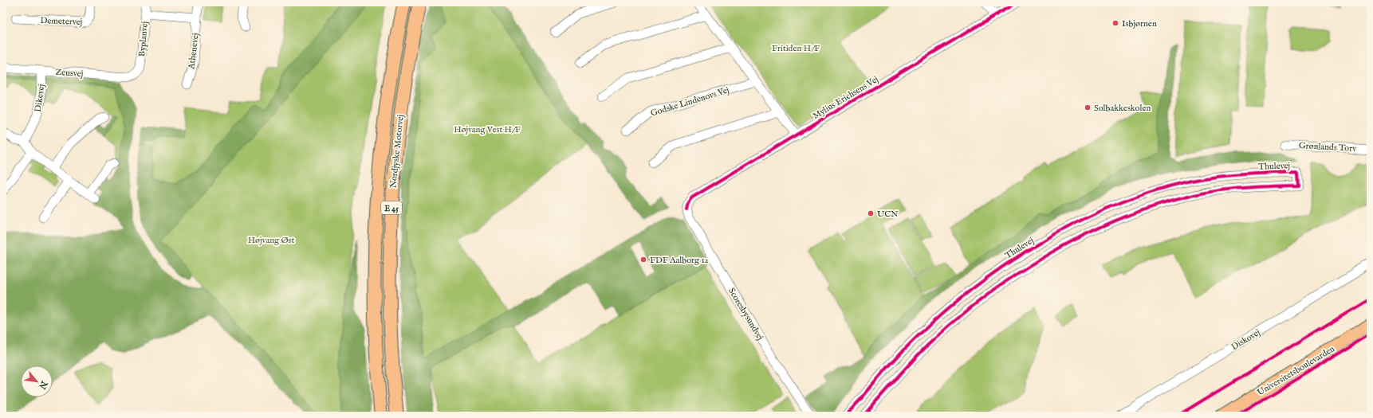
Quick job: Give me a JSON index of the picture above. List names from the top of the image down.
{
  "streets": {
    "highway": ["Nordjyske Motorvej", "E 45"],
    "main road": ["Universitetsboulevarden"],
    "street": [
      "Demetervej",
      "Byplanvej",
      "Athenevej",
      "Zeusvej",
      "Mylius Erichsens Vej",
      "Dikevej",
      "Godske Lindenovs Vej",
      "Grønlands Torv",
      "Thulevej",
      "Scoresbysundvej",
      "Diskovej"
    ]
  },
  "crossings": [
    ["Byplanvej", "Zeusvej"],
    ["Zeusvej", "Dikevej"],
    ["Mylius Erichsens Vej", "Scoresbysundvej"]
  ],
  "parks": ["Fritiden H/F", "Højvang Vest H/F", "Højvang Øst"],
  "places": [
    "Isbjørnen",
    "Solbakkeskolen",
    "UCN",
    "FDF Aalborg 12"
  ],
  "north": "bottom right"
}
